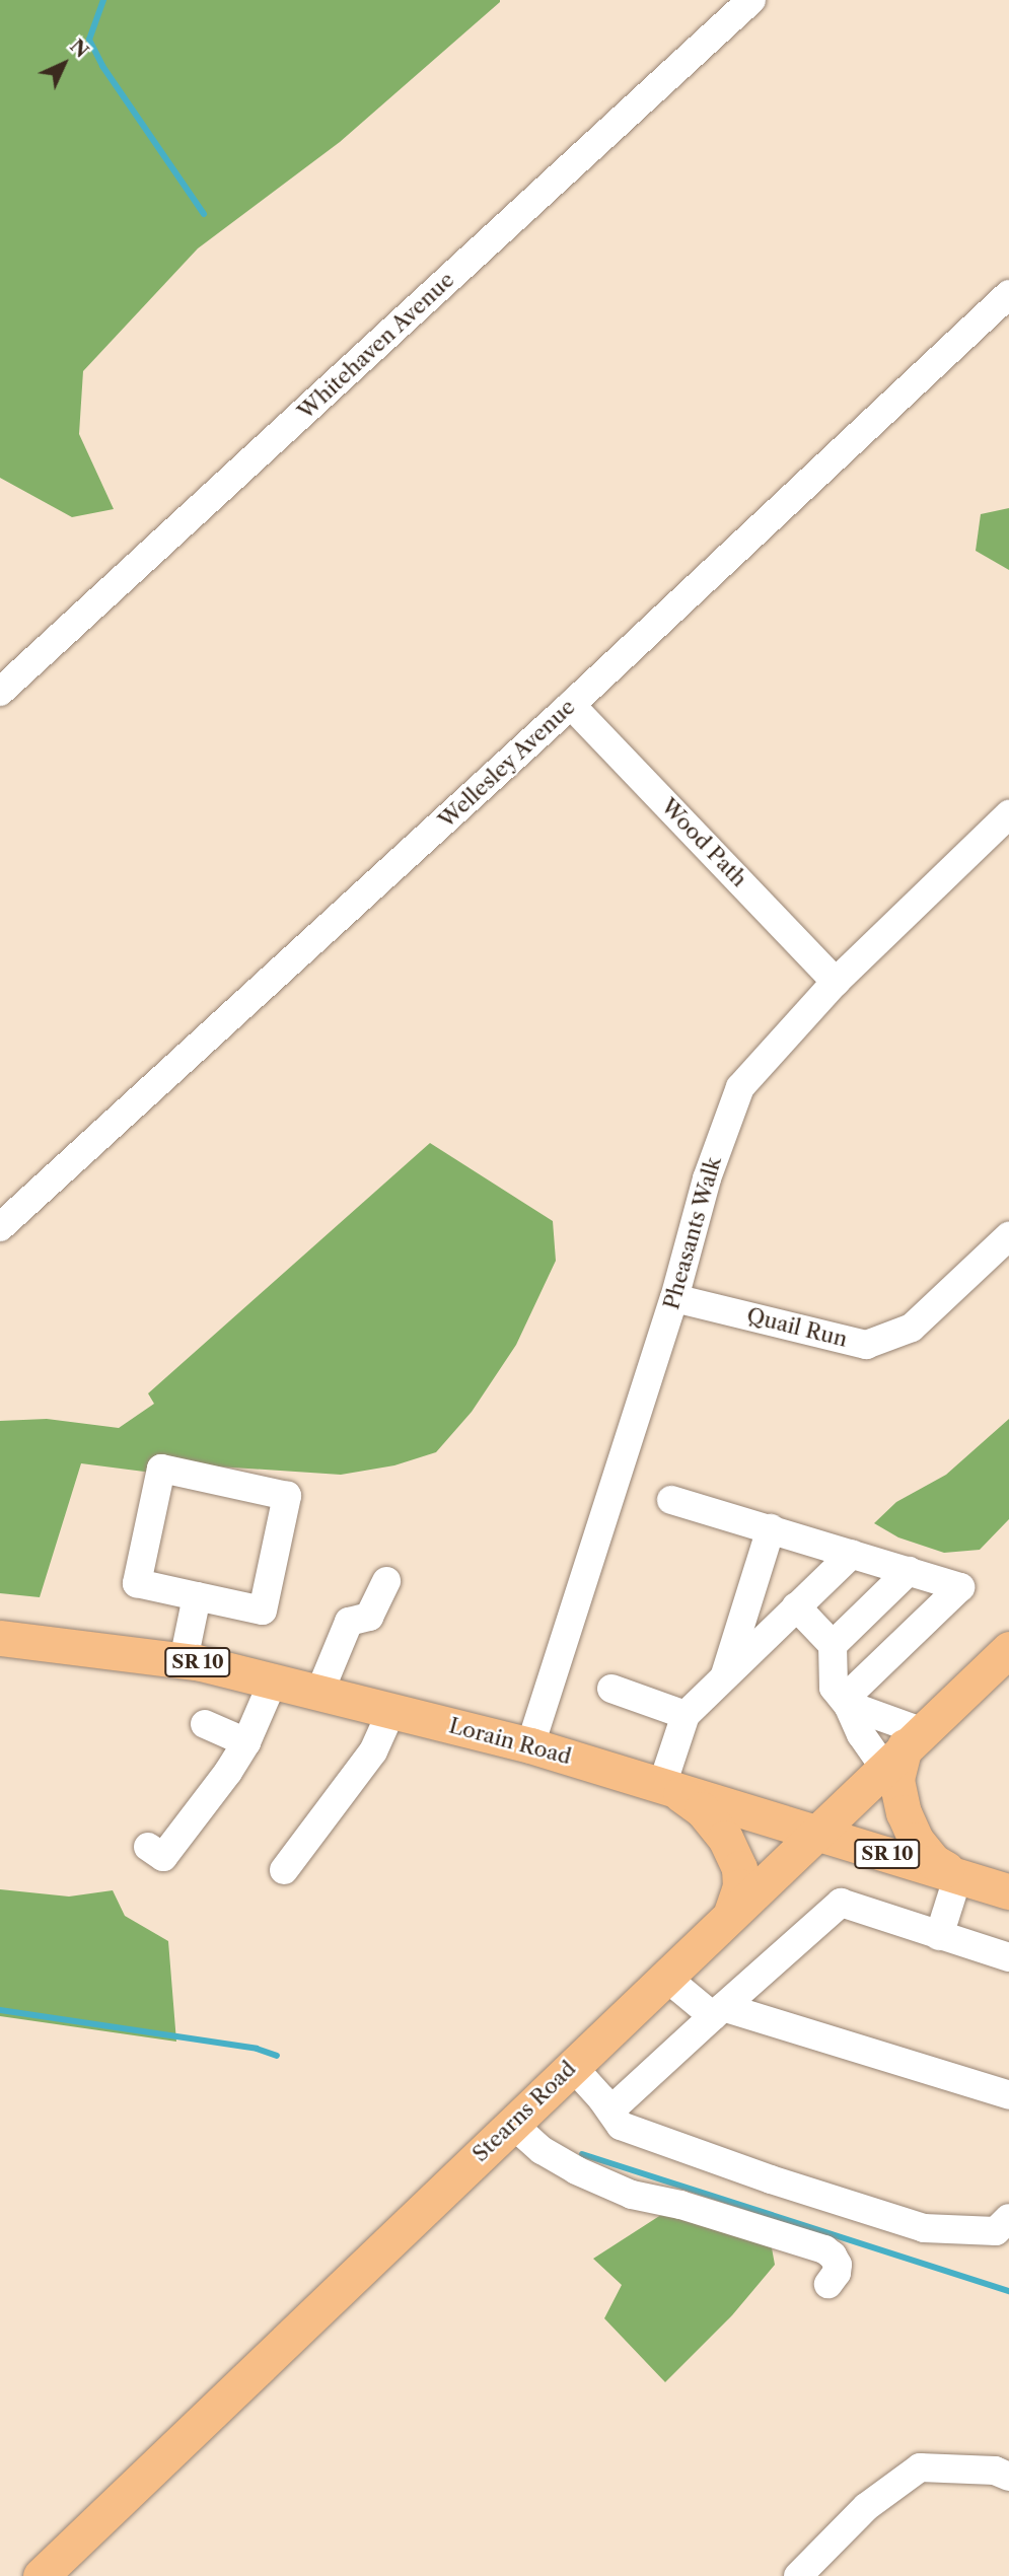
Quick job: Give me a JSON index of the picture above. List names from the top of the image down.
{
  "streets": {
    "main road": ["SR 10", "Lorain Road", "Stearns Road"],
    "street": [
      "Whitehaven Avenue",
      "Wellesley Avenue",
      "Wood Path",
      "Pheasants Walk",
      "Quail Run"
    ]
  },
  "crossings": [
    ["Wellesley Avenue", "Wood Path"],
    ["Wood Path", "Pheasants Walk"],
    ["Pheasants Walk", "Quail Run"],
    ["Pheasants Walk", "Lorain Road"],
    ["Lorain Road", "Stearns Road"]
  ],
  "north": "top right"
}
